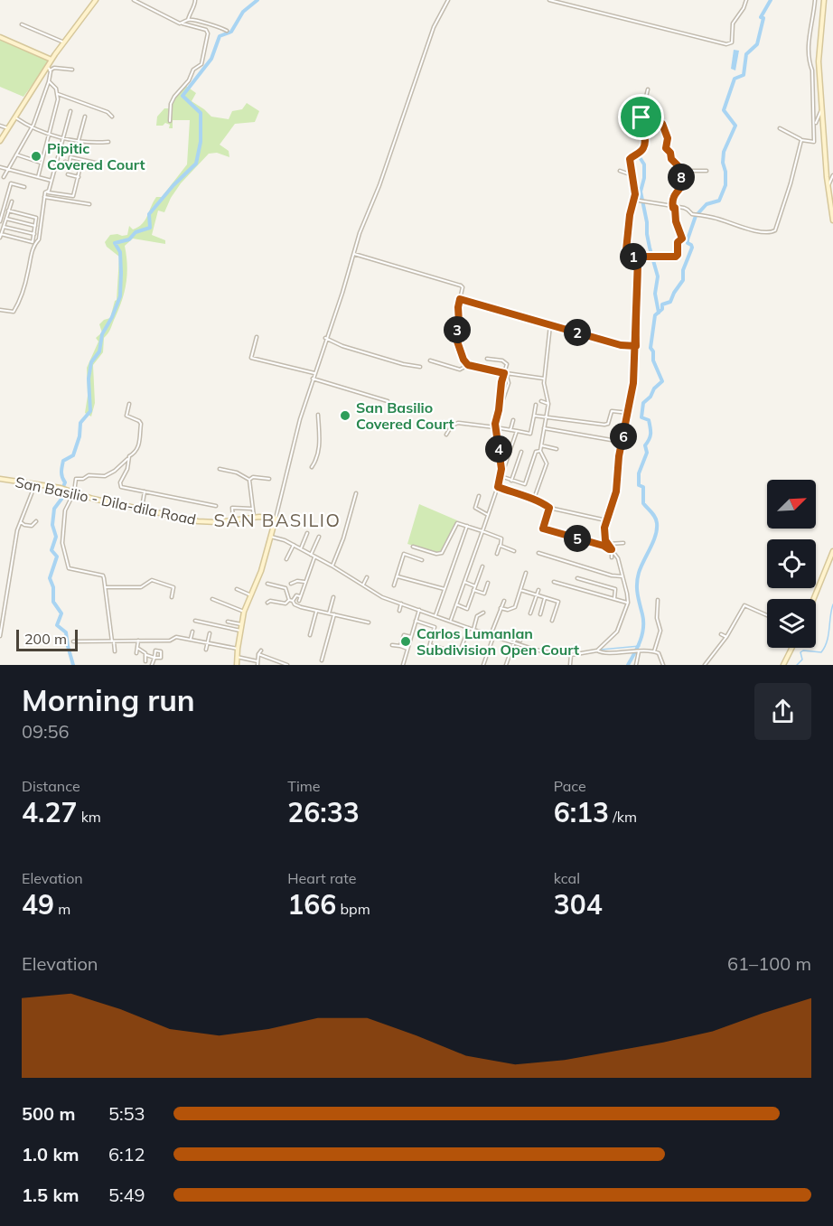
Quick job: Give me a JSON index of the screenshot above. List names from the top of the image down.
{
  "streets": {
    "street": ["San Basilio - Dila-dila Road"]
  },
  "districts": ["SAN BASILIO"],
  "places": ["Pipitic Covered Court", "San Basilio Covered Court", "Carlos Lumanlan Subdivision Open Court"],
  "scale_bar": "200 m",
  "north": "top right",
  "page": {
    "pins": [
      "8",
      "1",
      "3",
      "2",
      "6",
      "4",
      "5"
    ],
    "scale": "200 m",
    "heading": ["Morning run", "09:56"],
    "stats": [
      ["Distance", "4.27 km"],
      ["Time", "26:33"],
      ["Pace", "6:13 /km"],
      ["Elevation", "49 m"],
      ["Heart rate", "166 bpm"],
      ["kcal", "304"]
    ],
    "chart": ["Elevation", "61–100 m"],
    "list": [
      {
        "name": "500 m",
        "note": "5:53"
      },
      {
        "name": "1.0 km",
        "note": "6:12"
      },
      {
        "name": "1.5 km",
        "note": "5:49"
      }
    ]
  }
}
